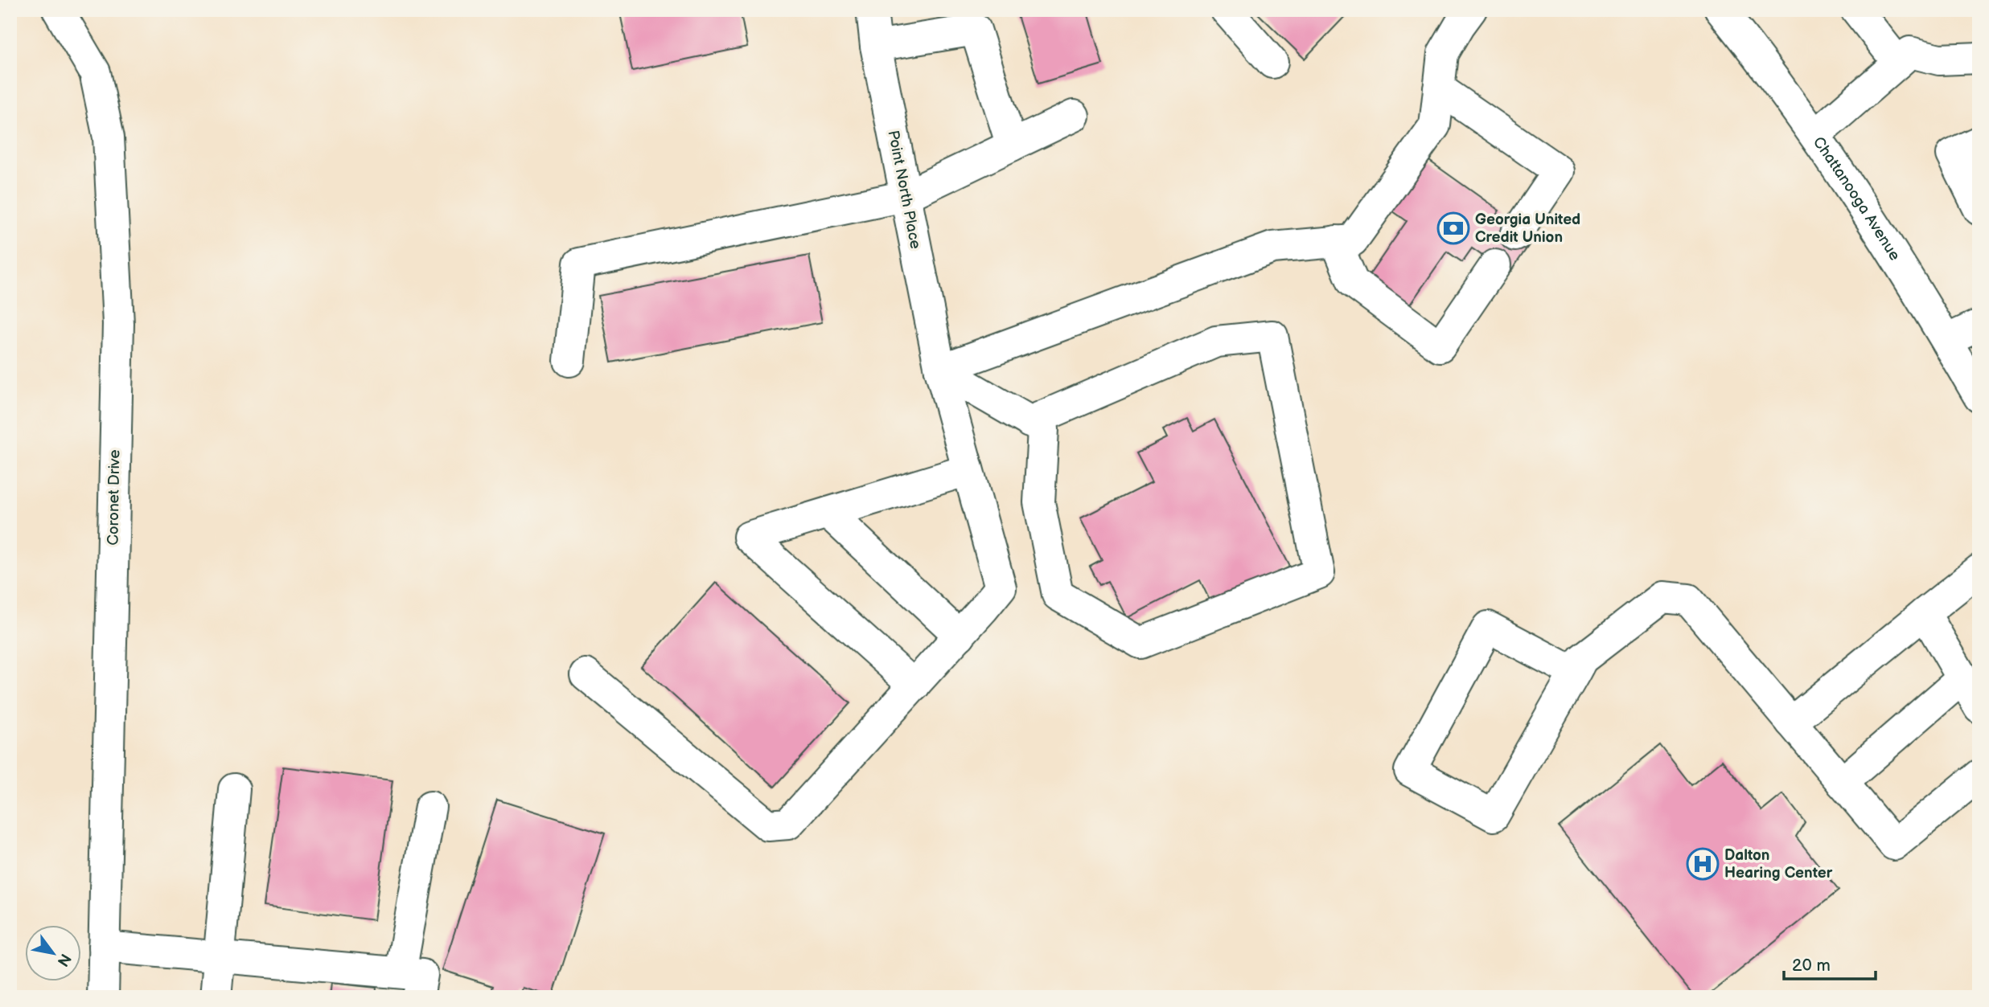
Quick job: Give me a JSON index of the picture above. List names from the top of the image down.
{
  "streets": {
    "street": ["Point North Place", "Chattanooga Avenue", "Coronet Drive"]
  },
  "places": {
    "bank": ["Georgia United Credit Union"],
    "hospital": ["Dalton Hearing Center"]
  },
  "scale_bar": "20 m",
  "north": "bottom right"
}
